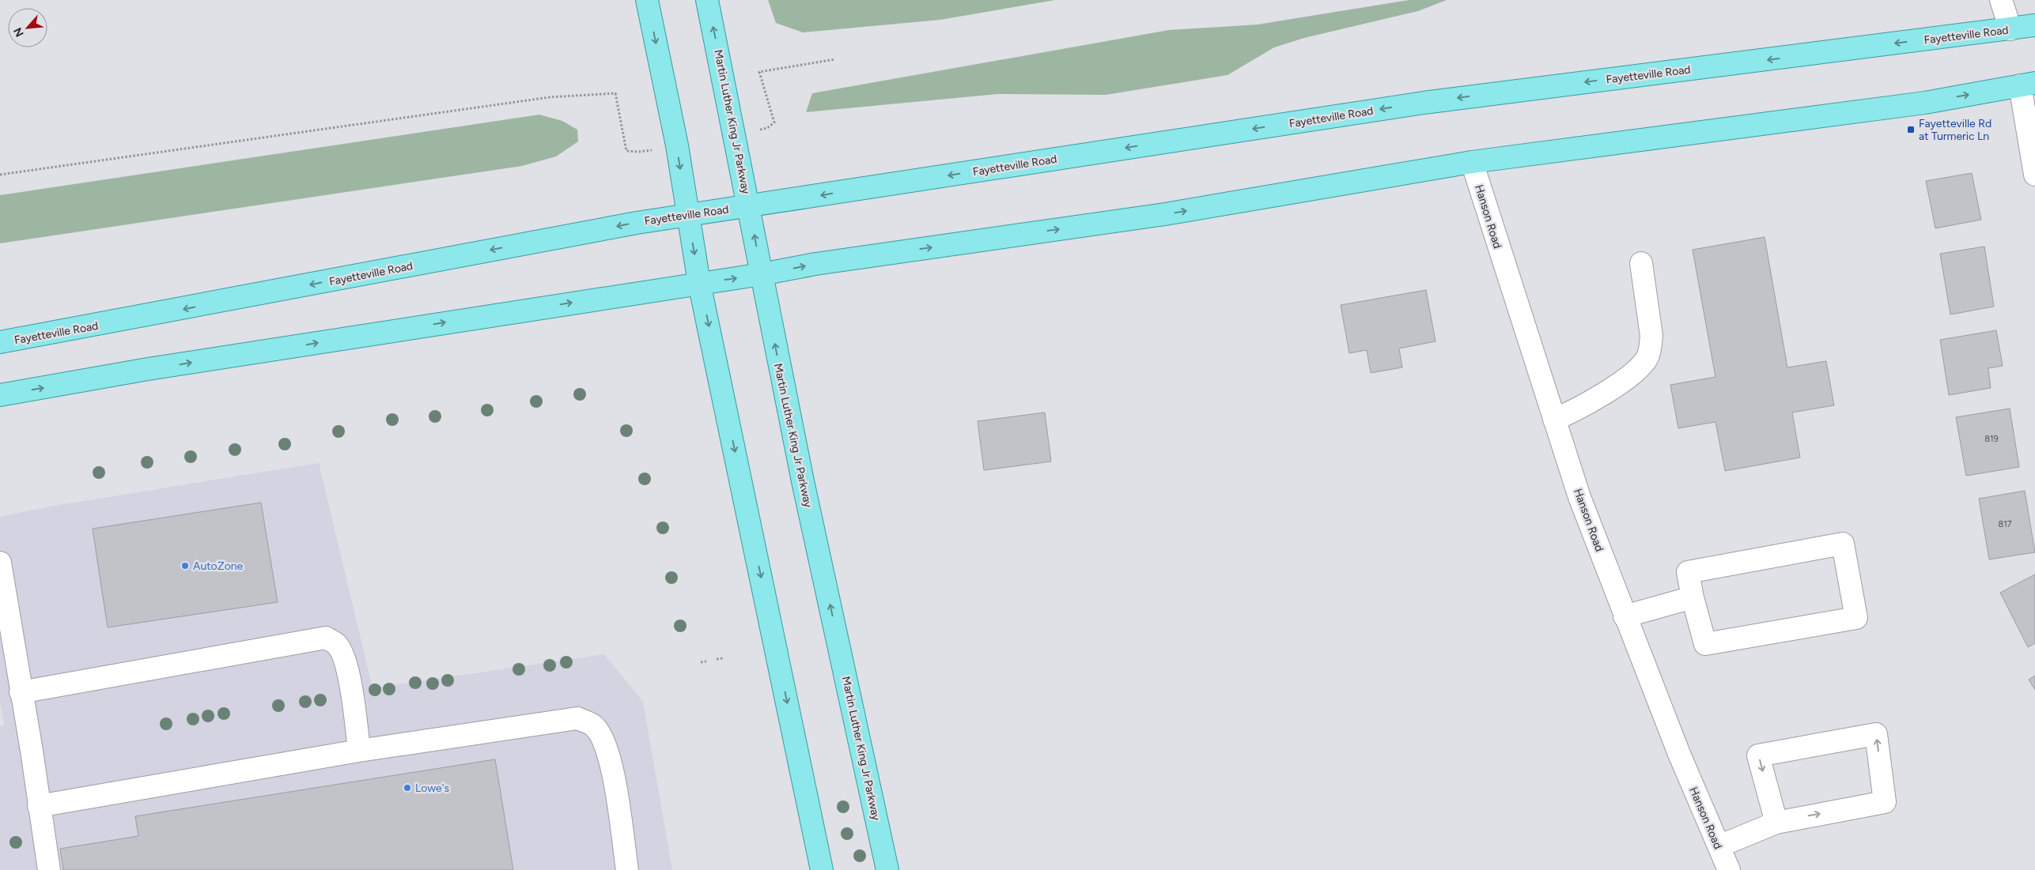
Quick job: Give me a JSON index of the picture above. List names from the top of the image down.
{
  "streets": {
    "main road": ["Fayetteville Road", "Martin Luther King Jr Parkway"],
    "street": ["Hanson Road"]
  },
  "crossings": [
    ["Fayetteville Road", "Martin Luther King Jr Parkway"]
  ],
  "places": {
    "transit": ["Fayetteville Rd at Turmeric Ln"],
    "other": ["AutoZone", "Lowe's"]
  },
  "house_numbers": ["819", "817"],
  "north": "bottom left"
}
